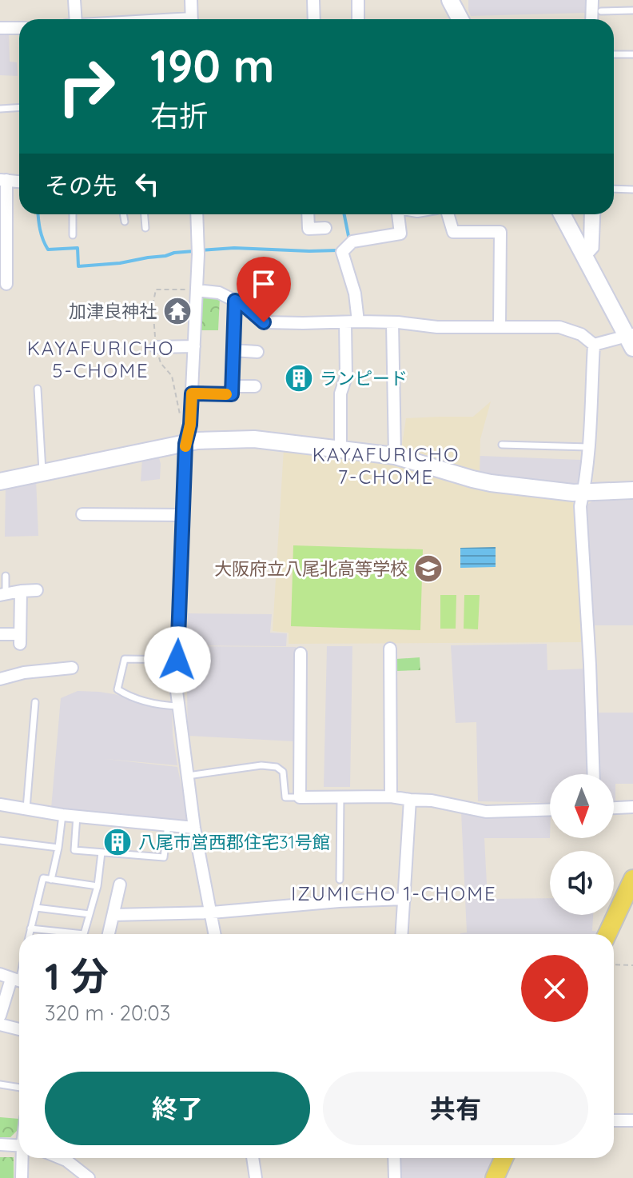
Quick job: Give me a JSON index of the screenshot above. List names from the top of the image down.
{
  "districts": ["KAYAFURICHO 5-CHOME", "KAYAFURICHO 7-CHOME", "IZUMICHO 1-CHOME"],
  "places": {
    "temple": ["加津良神社"],
    "building": ["ランピード", "八尾市営西郡住宅31号館"],
    "school or university": ["大阪府立八尾北高等学校"]
  },
  "north": "bottom",
  "page": {
    "turn": ["190 m", "右折"],
    "then": "その先",
    "heading": ["1 分", "320 m · 20:03"],
    "buttons": ["終了", "共有"]
  }
}
